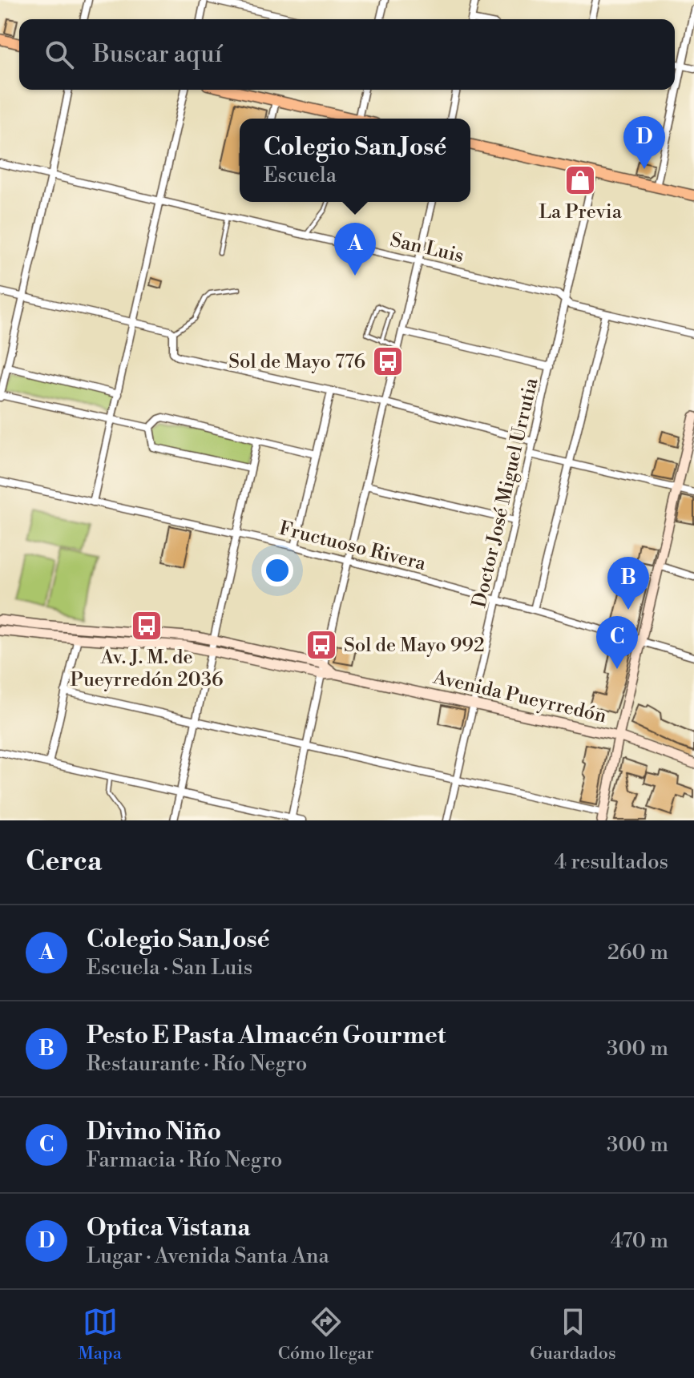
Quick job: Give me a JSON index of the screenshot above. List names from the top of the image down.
{
  "streets": {
    "main road": ["Avenida Pueyrredón"],
    "street": ["San Luis", "Doctor José Miguel Urrutia", "Fructuoso Rivera"]
  },
  "crossings": [
    ["San Luis", "Doctor José Miguel Urrutia"],
    ["Doctor José Miguel Urrutia", "Fructuoso Rivera"],
    ["Doctor José Miguel Urrutia", "Avenida Pueyrredón"]
  ],
  "places": {
    "shop": ["La Previa"],
    "bus stop": ["Sol de Mayo 776", "Av. J. M. de Pueyrredón 2036", "Sol de Mayo 992"]
  },
  "page": {
    "search": "Buscar aquí",
    "pins": [
      "D",
      "A",
      "B",
      "C"
    ],
    "popup": ["Colegio San José", "Escuela"],
    "heading": ["Cerca", "4 resultados"],
    "list": [
      {
        "mark": "A",
        "name": "Colegio San José",
        "note": "Escuela · San Luis",
        "value": "260 m"
      },
      {
        "mark": "B",
        "name": "Pesto E Pasta Almacén Gourmet",
        "note": "Restaurante · Río Negro",
        "value": "300 m"
      },
      {
        "mark": "C",
        "name": "Divino Niño",
        "note": "Farmacia · Río Negro",
        "value": "300 m"
      },
      {
        "mark": "D",
        "name": "Optica Vistana",
        "note": "Lugar · Avenida Santa Ana",
        "value": "470 m"
      }
    ],
    "nav": ["Mapa", "Cómo llegar", "Guardados"]
  }
}
